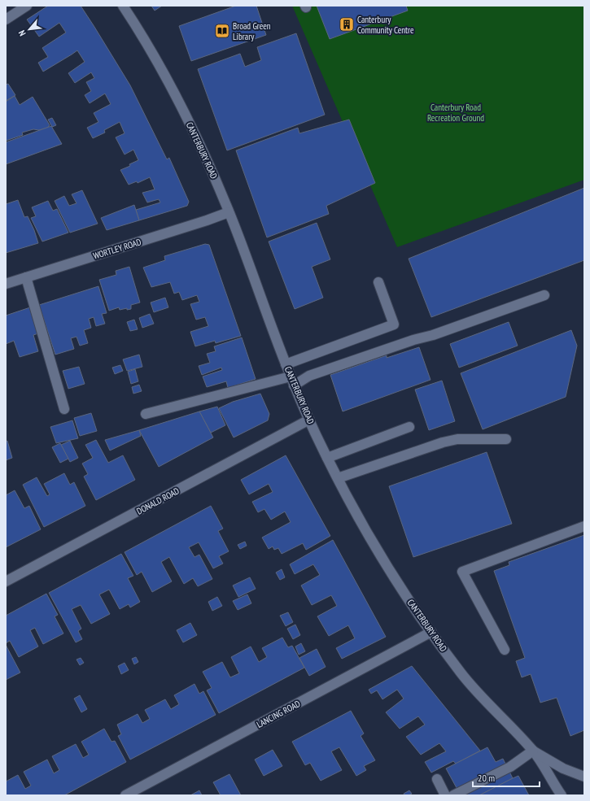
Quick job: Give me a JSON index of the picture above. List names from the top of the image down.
{
  "streets": {
    "street": [
      "CANTERBURY ROAD",
      "WORTLEY ROAD",
      "DONALD ROAD",
      "LANCING ROAD"
    ]
  },
  "crossings": [
    ["CANTERBURY ROAD", "WORTLEY ROAD"],
    ["CANTERBURY ROAD", "DONALD ROAD"],
    ["CANTERBURY ROAD", "LANCING ROAD"]
  ],
  "parks": ["Canterbury Road Recreation Ground"],
  "places": {
    "building": ["Canterbury Community Centre"],
    "library": ["Broad Green Library"]
  },
  "scale_bar": "20 m",
  "north": "bottom left"
}
